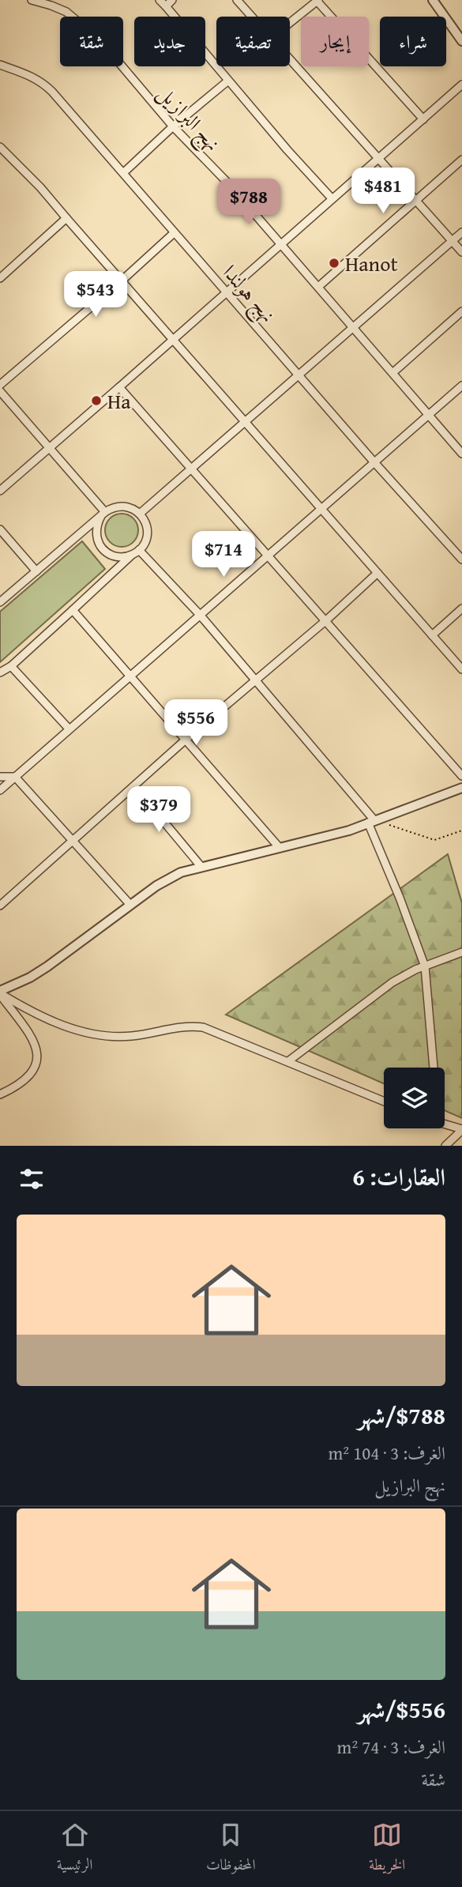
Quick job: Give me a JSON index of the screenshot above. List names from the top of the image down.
{
  "streets": {
    "street": ["نهج البرازيل", "نهج هولندا"]
  },
  "places": ["Hanot", "Ha"],
  "page": {
    "chip": [
      "شراء",
      "إيجار",
      "تصفية",
      "جديد",
      "شقة"
    ],
    "price": [
      "$481",
      "$788",
      "$543",
      "$714",
      "$556",
      "$379"
    ],
    "heading": "العقارات: 6",
    "list": [
      {
        "name": "$788/شهر",
        "note": "الغرف: 3 · 104 m² · نهج البرازيل"
      },
      {
        "name": "$556/شهر",
        "note": "الغرف: 3 · 74 m² · شقة"
      }
    ],
    "tabs": ["الخريطة", "المحفوظات", "الرئيسية"]
  }
}
